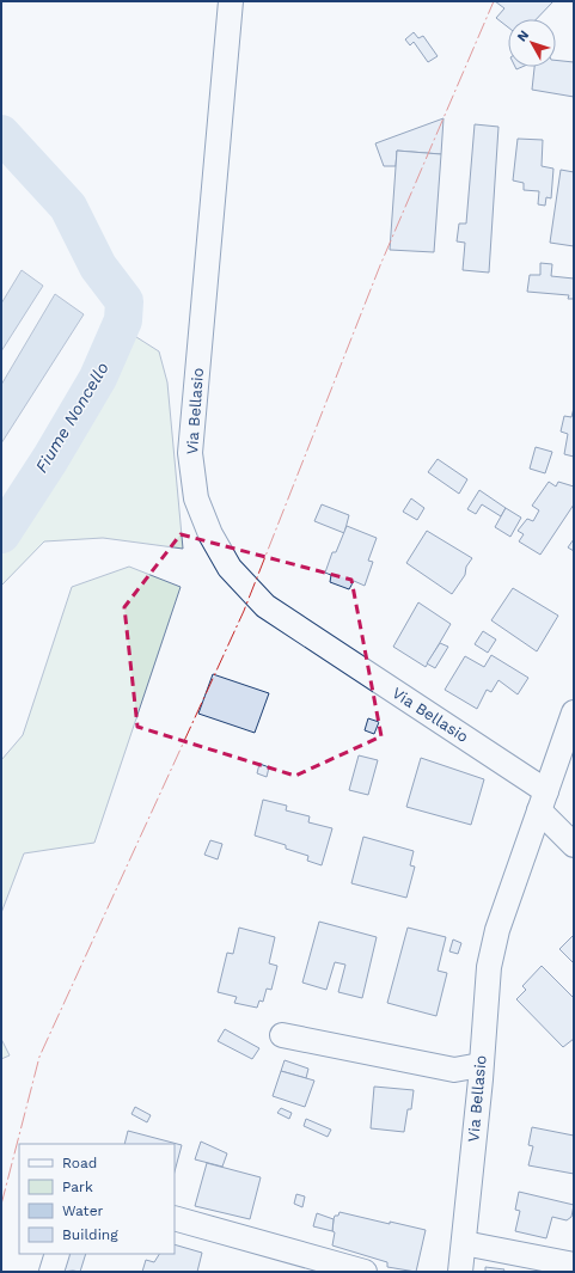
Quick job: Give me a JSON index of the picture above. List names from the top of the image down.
{
  "streets": {
    "street": ["Via Bellasio"]
  },
  "water": ["Fiume Noncello"],
  "legend": [
    "Road",
    "Park",
    "Water",
    "Building"
  ],
  "north": "top left"
}
